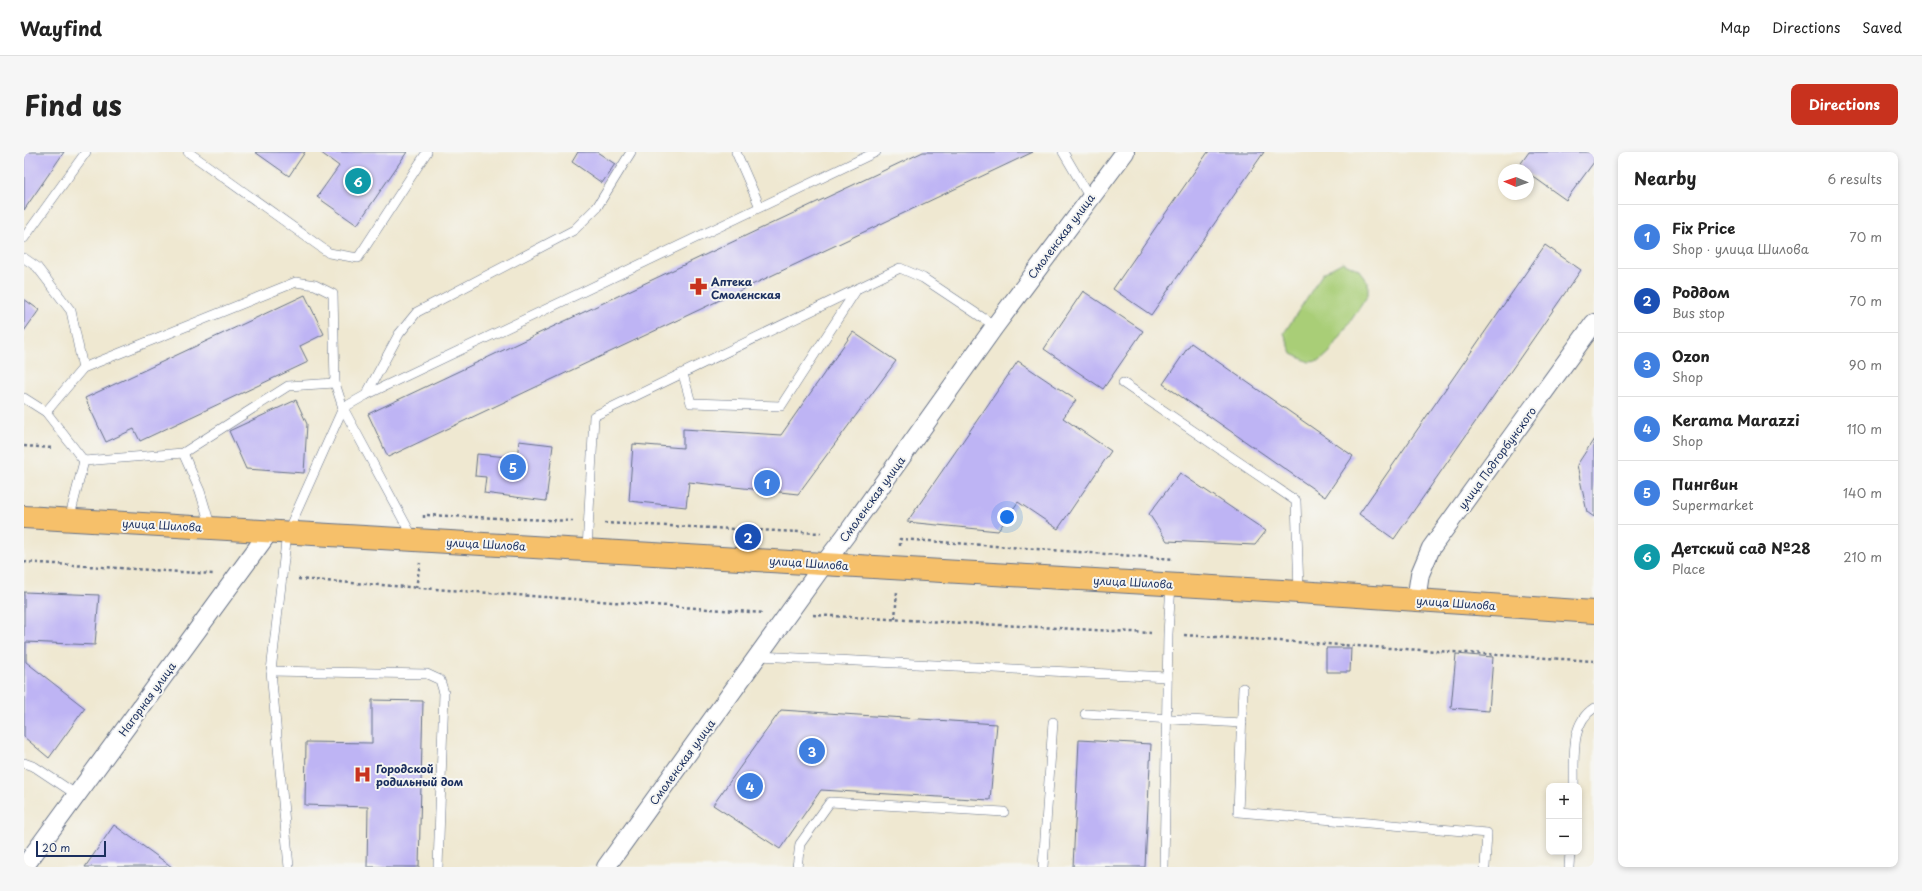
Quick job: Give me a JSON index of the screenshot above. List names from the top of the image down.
{
  "streets": {
    "main road": ["улица Шилова"],
    "street": ["Смоленская улица", "улица Подгорбунского", "Нагорная улица"]
  },
  "crossings": [
    ["Смоленская улица", "улица Шилова"],
    ["улица Подгорбунского", "улица Шилова"],
    ["улица Шилова", "Нагорная улица"]
  ],
  "places": {
    "pharmacy": ["Аптека Смоленская"],
    "hospital": ["Городской родильный дом"]
  },
  "scale_bar": "20 m",
  "north": "left",
  "page": {
    "header": "Wayfind",
    "nav": ["Map", "Directions", "Saved"],
    "title": "Find us",
    "buttons": "Directions",
    "heading": ["Nearby", "6 results"],
    "pins": [
      "6",
      "5",
      "1",
      "2",
      "3",
      "4"
    ],
    "list": [
      {
        "mark": "1",
        "name": "Fix Price",
        "note": "Shop · улица Шилова",
        "value": "70 m"
      },
      {
        "mark": "2",
        "name": "Роддом",
        "note": "Bus stop",
        "value": "70 m"
      },
      {
        "mark": "3",
        "name": "Ozon",
        "note": "Shop",
        "value": "90 m"
      },
      {
        "mark": "4",
        "name": "Kerama Marazzi",
        "note": "Shop",
        "value": "110 m"
      },
      {
        "mark": "5",
        "name": "Пингвин",
        "note": "Supermarket",
        "value": "140 m"
      },
      {
        "mark": "6",
        "name": "Детский сад №28",
        "note": "Place",
        "value": "210 m"
      }
    ],
    "map_buttons": ["+", "−"],
    "scale": "20 m"
  }
}
